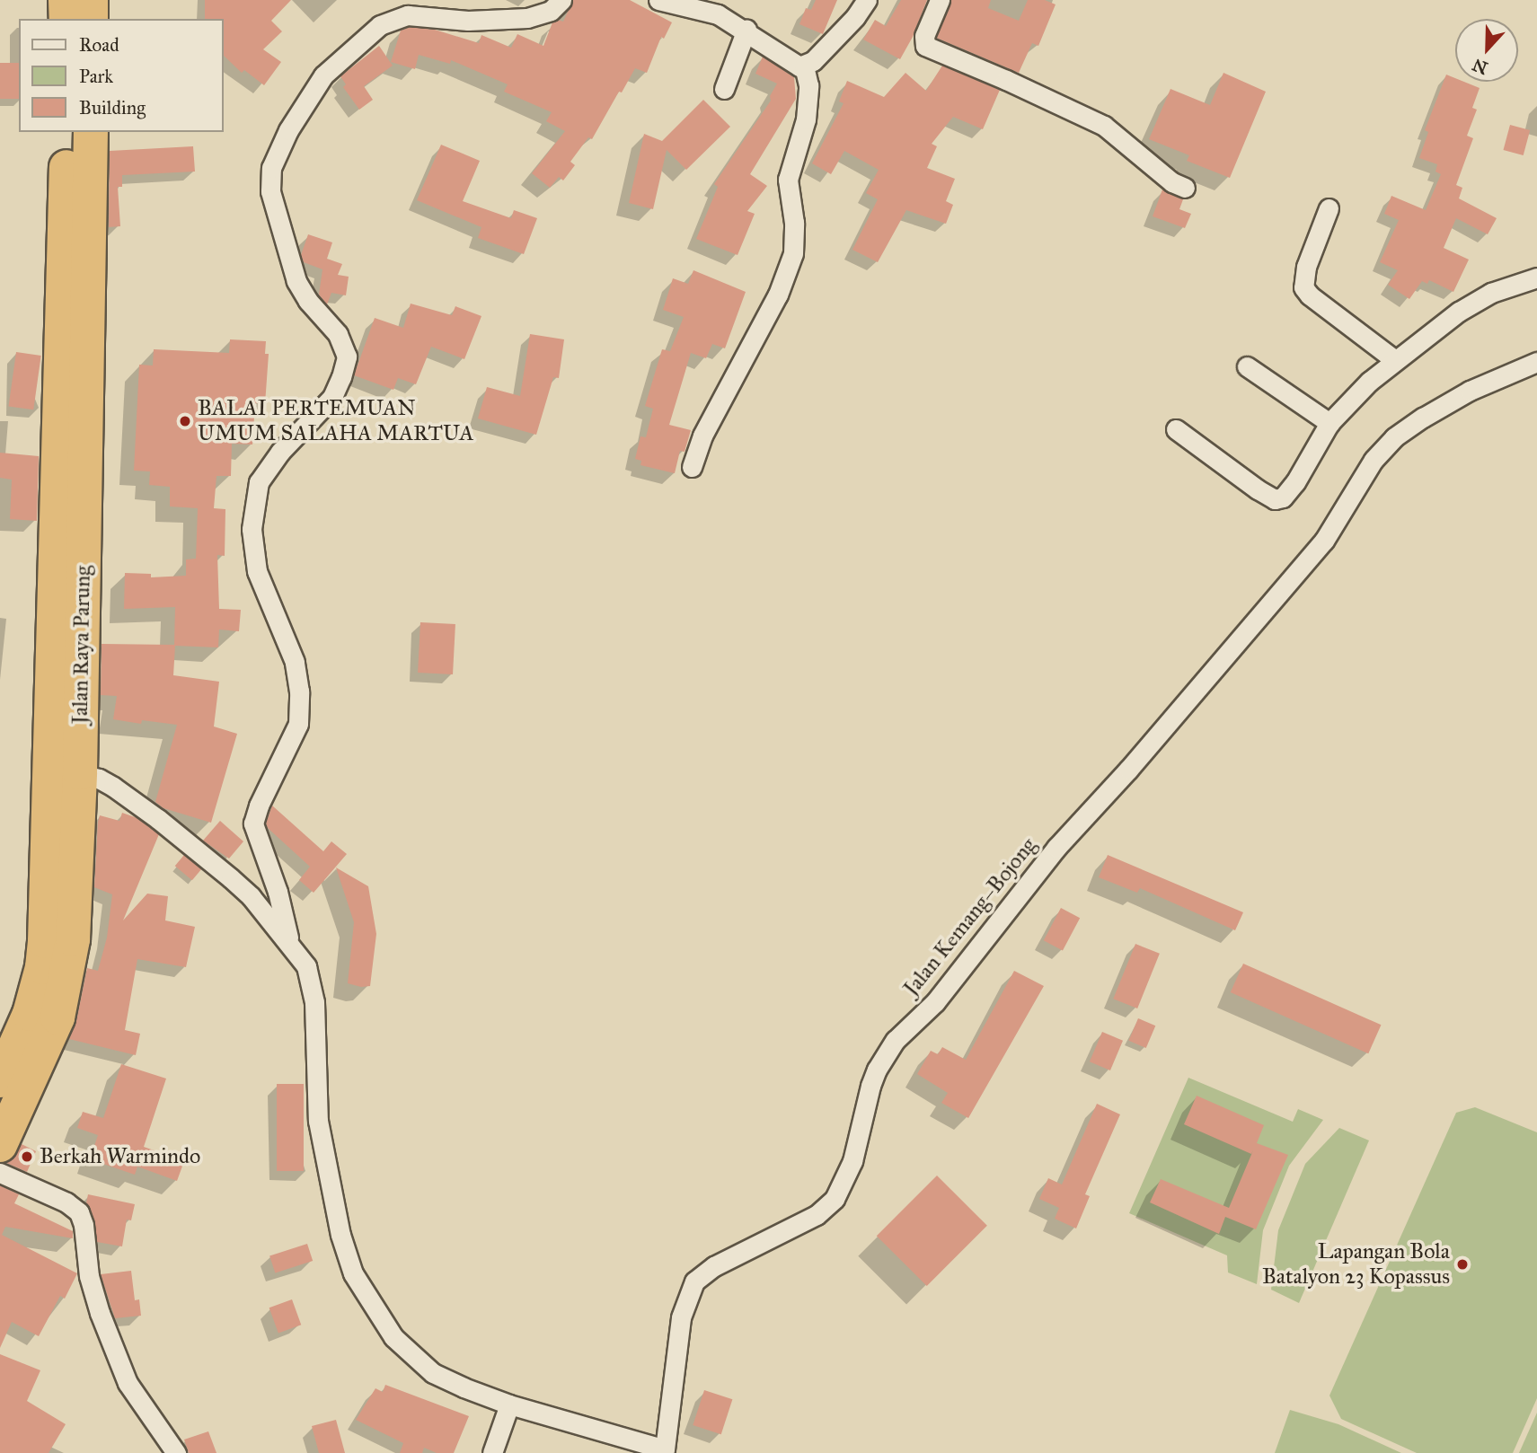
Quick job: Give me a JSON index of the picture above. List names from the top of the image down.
{
  "streets": {
    "highway": ["Jalan Raya Parung"],
    "street": ["Jalan Kemang–Bojong"]
  },
  "crossings": [
    ["Jalan Raya Parung", "Jalan Kemang–Bojong"]
  ],
  "places": ["BALAI PERTEMUAN UMUM SALAHA MARTUA", "Berkah Warmindo", "Lapangan Bola Batalyon 23 Kopassus"],
  "legend": ["Road", "Park", "Building"],
  "north": "bottom"
}
